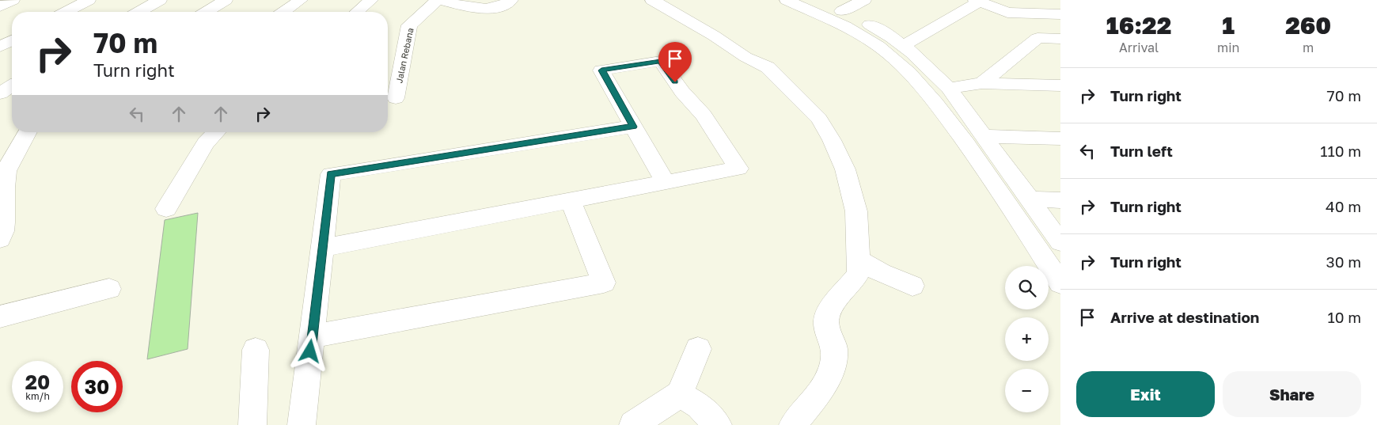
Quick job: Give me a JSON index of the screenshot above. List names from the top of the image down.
{
  "streets": {
    "street": ["Jalan Rebana"]
  },
  "page": {
    "eta": [
      "16:22",
      "Arrival",
      "1",
      "min",
      "260",
      "m"
    ],
    "turn": ["70 m", "Turn right"],
    "list": [
      {
        "name": "Turn right",
        "value": "70 m"
      },
      {
        "name": "Turn left",
        "value": "110 m"
      },
      {
        "name": "Turn right",
        "value": "40 m"
      },
      {
        "name": "Turn right",
        "value": "30 m"
      },
      {
        "name": "Arrive at destination",
        "value": "10 m"
      }
    ],
    "map_buttons": ["+", "−"],
    "speed": "20 km/h",
    "limit": "30",
    "buttons": ["Exit", "Share"]
  }
}
